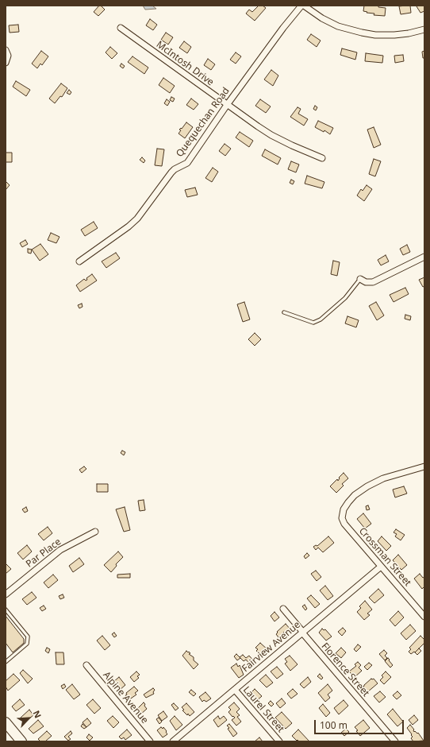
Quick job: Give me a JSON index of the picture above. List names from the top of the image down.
{
  "streets": {
    "street": [
      "McIntosh Drive",
      "Quequechan Road",
      "Par Place",
      "Crossman Street",
      "Fairview Avenue",
      "Florence Street",
      "Alpine Avenue",
      "Laurel Street"
    ]
  },
  "crossings": [
    ["McIntosh Drive", "Quequechan Road"],
    ["Crossman Street", "Fairview Avenue"],
    ["Fairview Avenue", "Florence Street"],
    ["Fairview Avenue", "Laurel Street"]
  ],
  "scale_bar": "100 m",
  "north": "top right"
}
